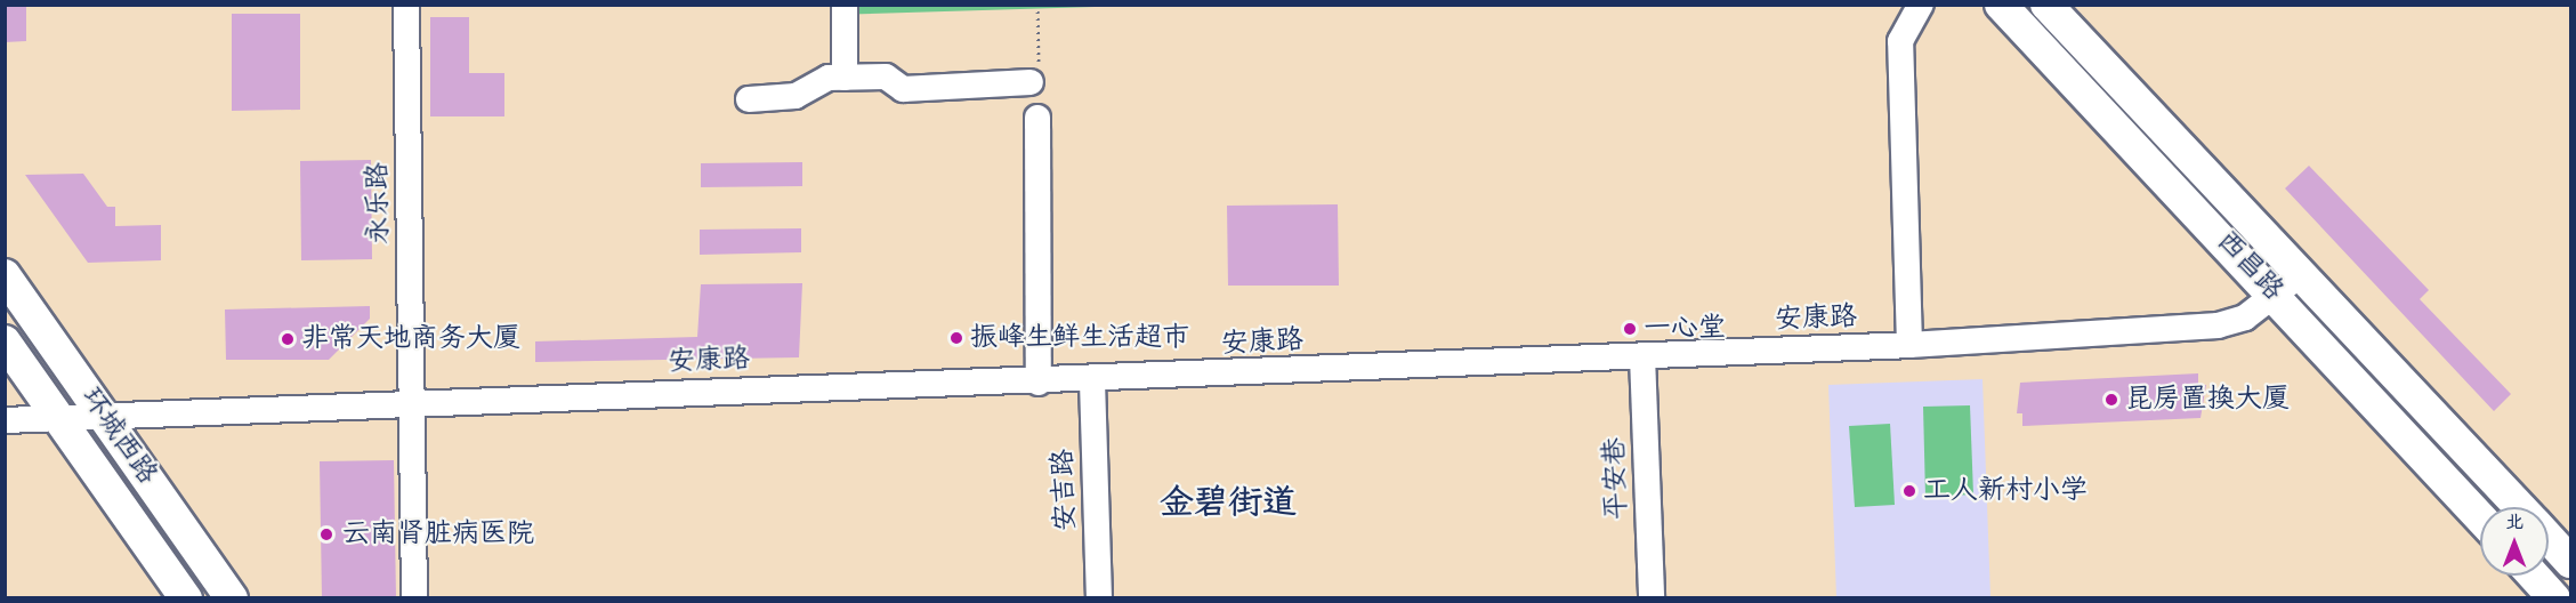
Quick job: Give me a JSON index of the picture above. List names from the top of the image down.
{
  "streets": {
    "main road": ["西昌路", "环城西路"],
    "street": [
      "永乐路",
      "安康路",
      "平安巷",
      "安吉路"
    ]
  },
  "crossings": [
    ["永乐路", "安康路"],
    ["西昌路", "安康路"],
    ["安康路", "环城西路"],
    ["安康路", "平安巷"],
    ["安康路", "安吉路"]
  ],
  "districts": ["金碧街道"],
  "places": [
    "一心堂",
    "振峰生鲜生活超市",
    "非常天地商务大厦",
    "昆房置换大厦",
    "工人新村小学",
    "云南肾脏病医院"
  ],
  "north": "top"
}
